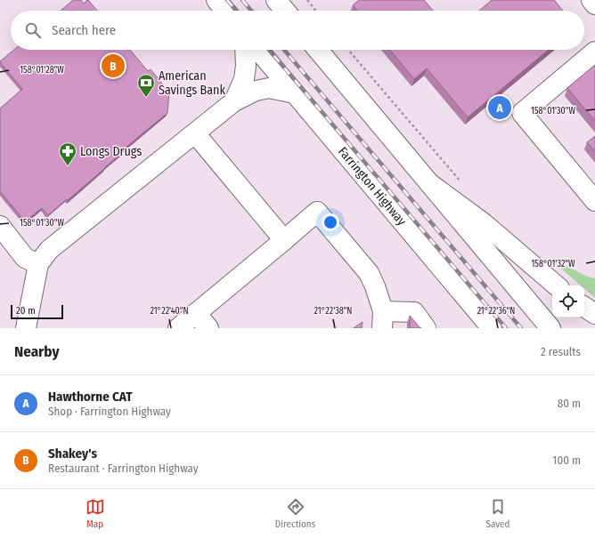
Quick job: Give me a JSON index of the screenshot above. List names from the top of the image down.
{
  "streets": {
    "main road": ["Farrington Highway"]
  },
  "places": {
    "bank": ["American Savings Bank"],
    "pharmacy": ["Longs Drugs"]
  },
  "scale_bar": "20 m",
  "page": {
    "search": "Search here",
    "pins": ["B", "A"],
    "scale": "20 m",
    "heading": ["Nearby", "2 results"],
    "list": [
      {
        "mark": "A",
        "name": "Hawthorne CAT",
        "note": "Shop · Farrington Highway",
        "value": "80 m"
      },
      {
        "mark": "B",
        "name": "Shakey's",
        "note": "Restaurant · Farrington Highway",
        "value": "100 m"
      }
    ],
    "nav": ["Map", "Directions", "Saved"]
  },
  "coordinates": [
    "158°01'28\"W",
    "158°01'30\"W",
    "158°01'32\"W",
    "21°22'40\"N",
    "21°22'38\"N",
    "21°22'36\"N"
  ]
}
